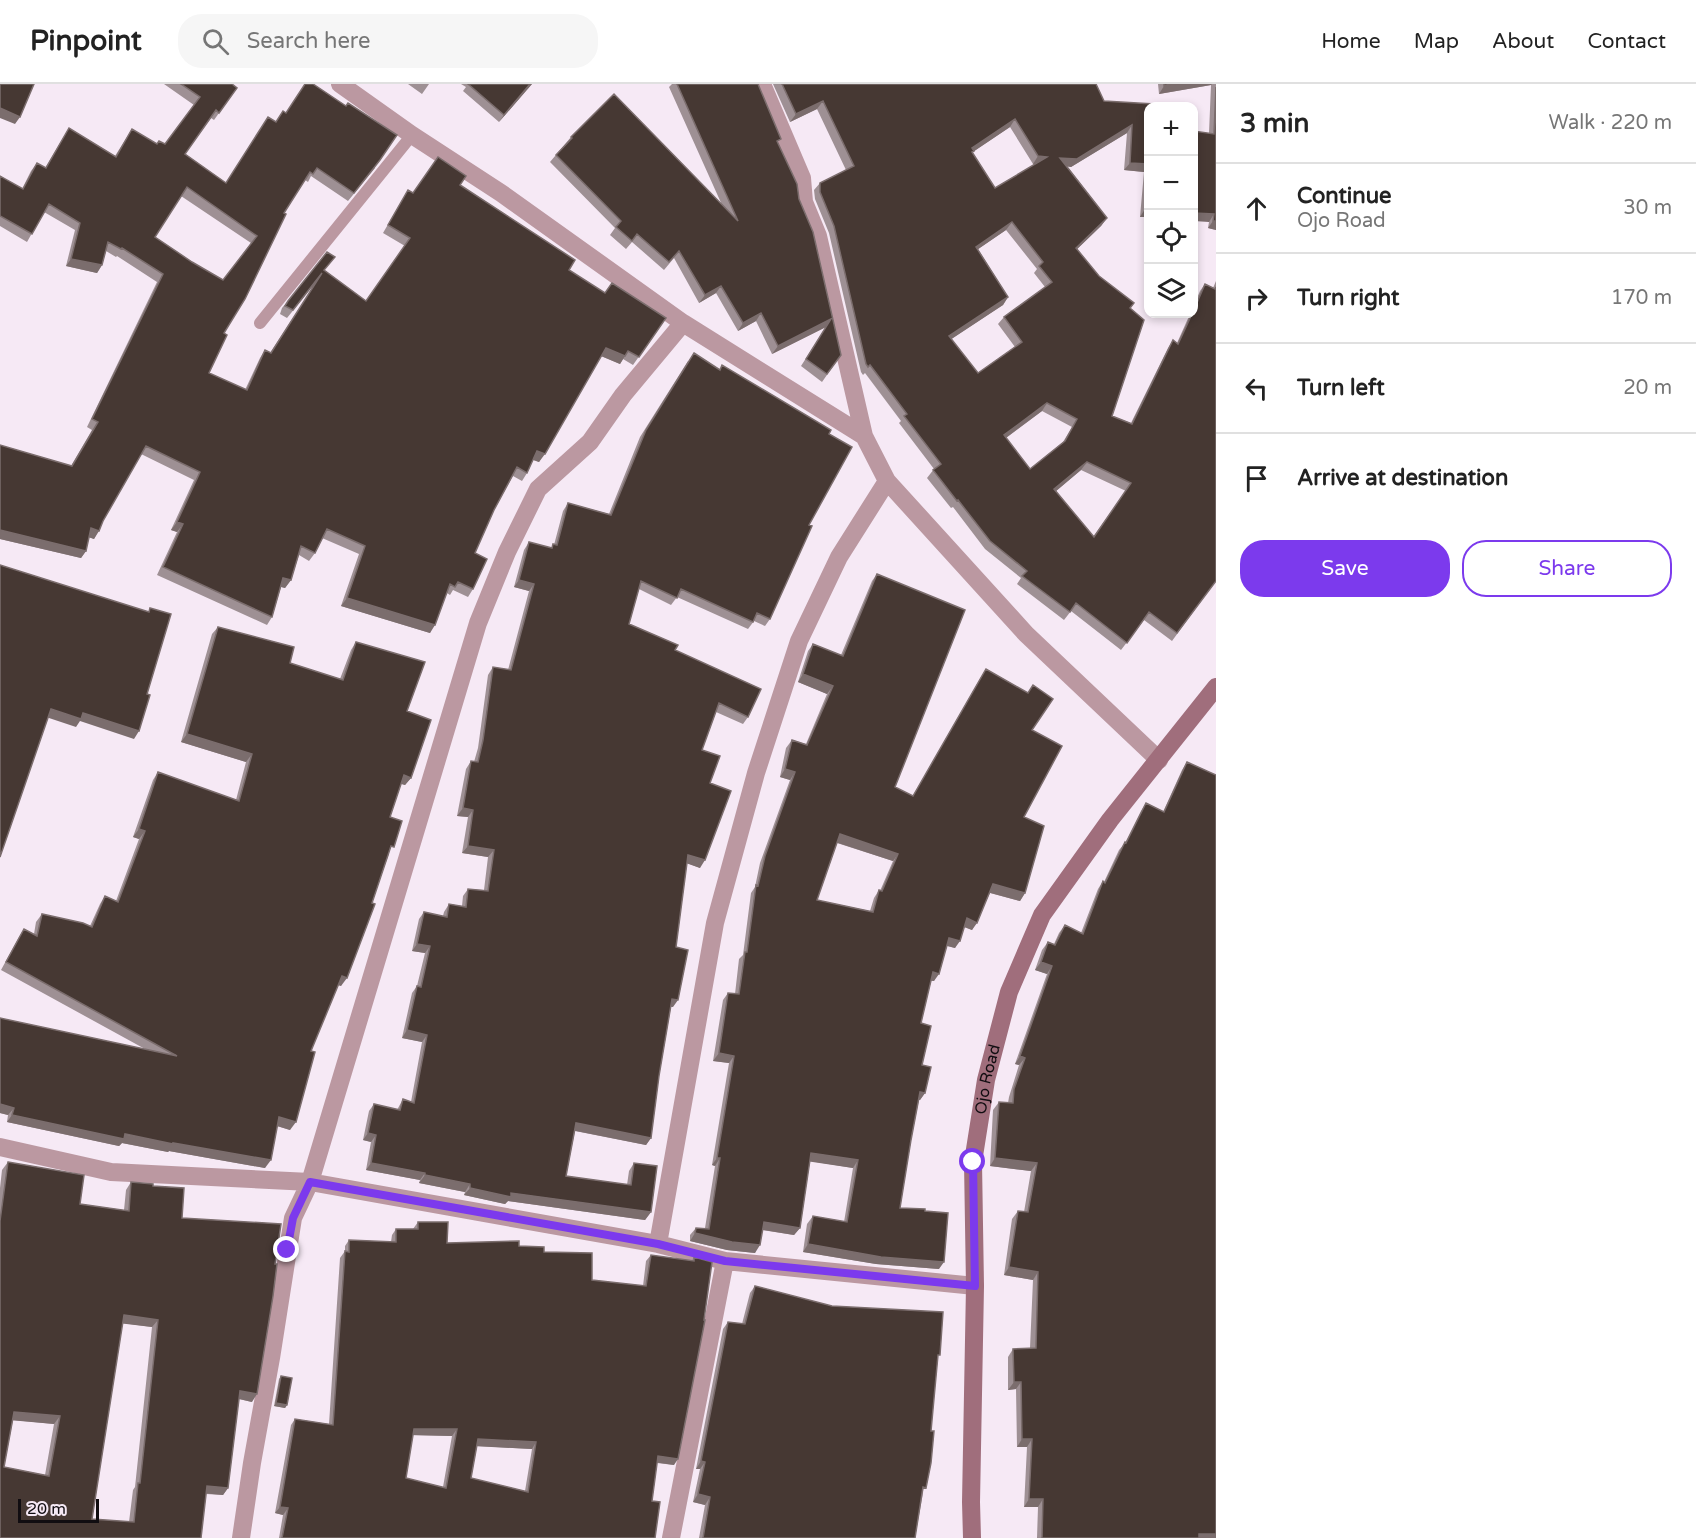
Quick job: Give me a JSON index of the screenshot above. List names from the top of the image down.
{
  "streets": {
    "street": ["Ojo Road"]
  },
  "scale_bar": "20 m",
  "page": {
    "header": "Pinpoint",
    "search": "Search here",
    "nav": [
      "Home",
      "Map",
      "About",
      "Contact"
    ],
    "heading": ["3 min", "Walk · 220 m"],
    "map_buttons": ["+", "−"],
    "list": [
      ["Continue", "Ojo Road", "30 m"],
      ["Turn right", "170 m"],
      ["Turn left", "20 m"],
      "Arrive at destination"
    ],
    "buttons": ["Save", "Share"],
    "scale": "20 m"
  }
}
